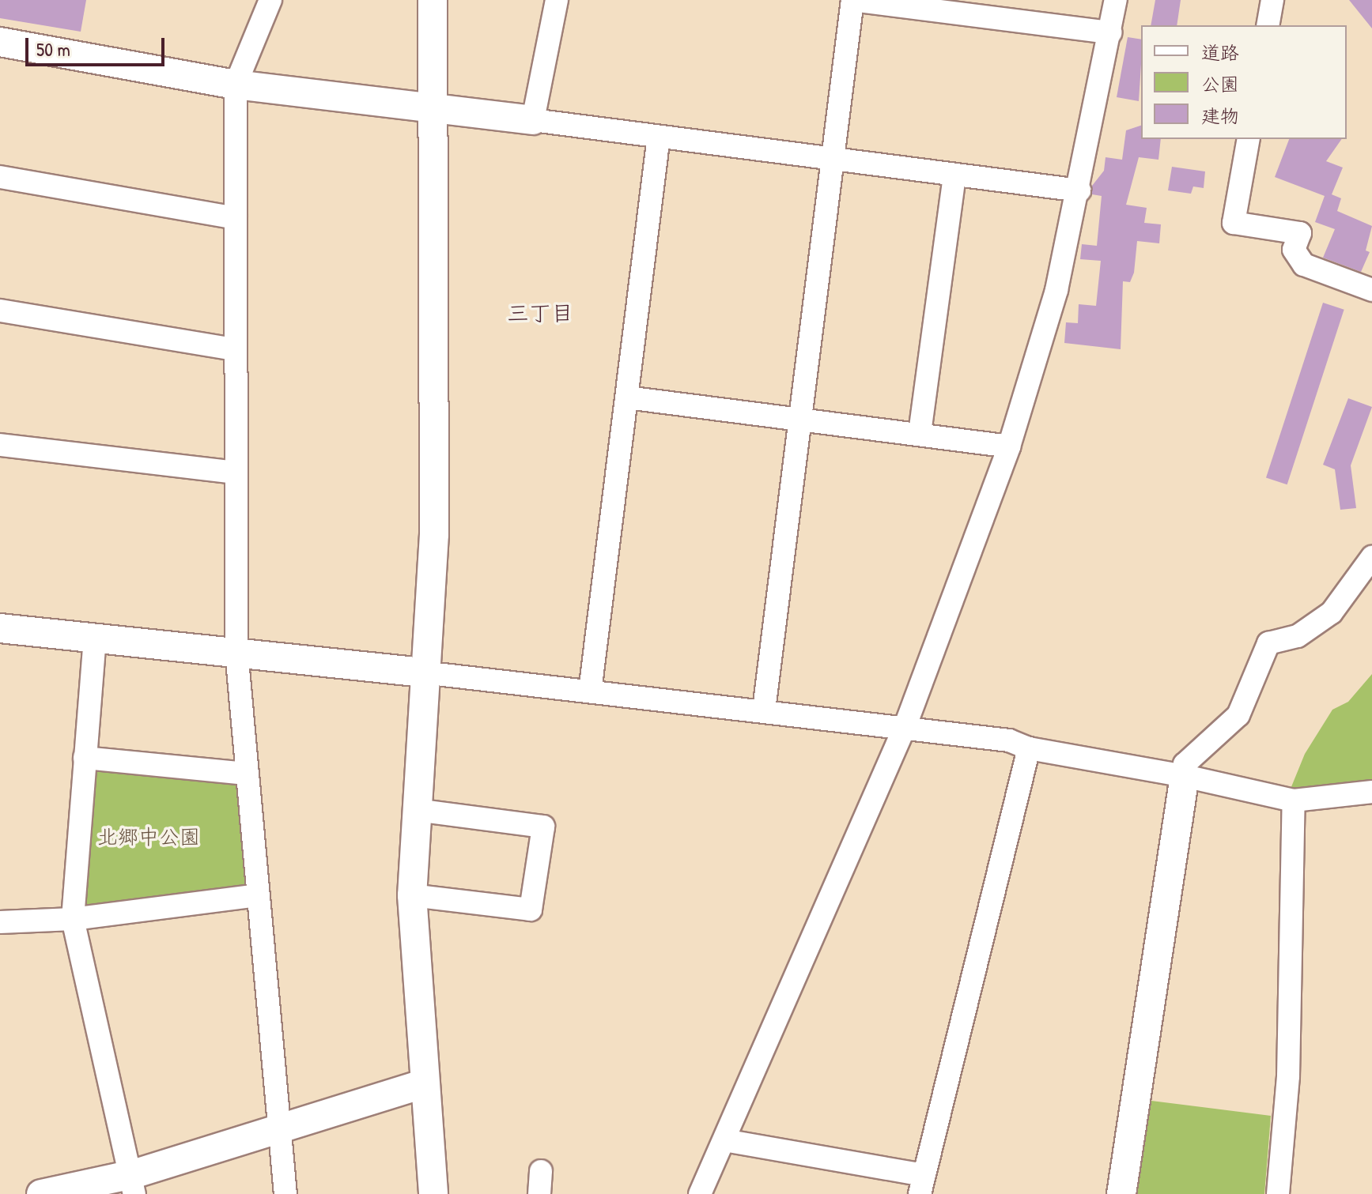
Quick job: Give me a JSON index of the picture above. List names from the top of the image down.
{
  "districts": ["三丁目"],
  "parks": ["北郷中公園"],
  "legend": ["道路", "公園", "建物"],
  "scale_bar": "50 m"
}
